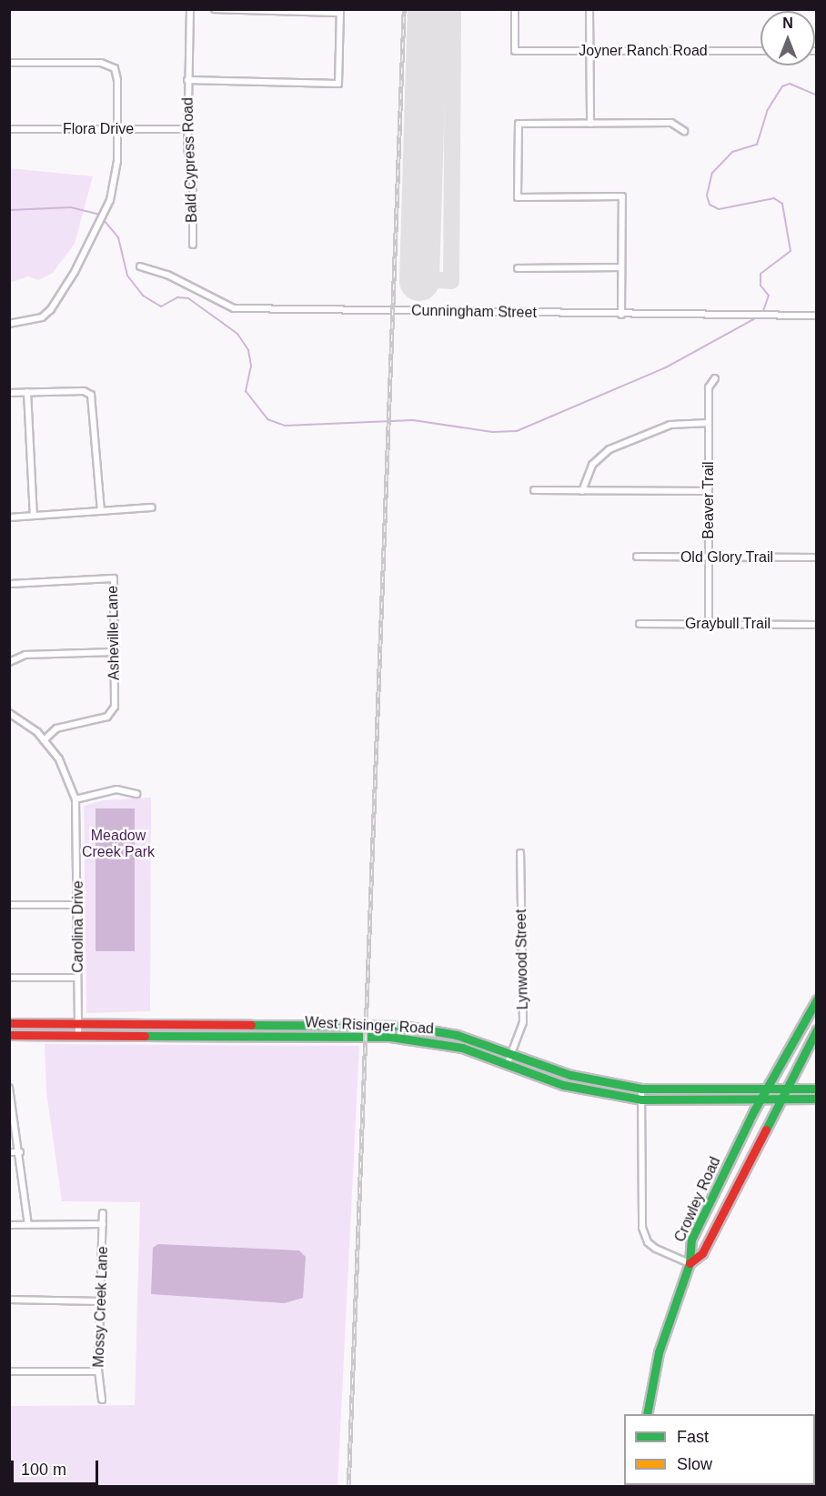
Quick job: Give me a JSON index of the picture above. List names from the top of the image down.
{
  "streets": {
    "main road": ["West Risinger Road", "Crowley Road"],
    "street": [
      "Joyner Ranch Road",
      "Flora Drive",
      "Bald Cypress Road",
      "Cunningham Street",
      "Beaver Trail",
      "Old Glory Trail",
      "Graybull Trail",
      "Asheville Lane",
      "Carolina Drive",
      "Lynwood Street",
      "Mossy Creek Lane"
    ]
  },
  "crossings": [
    ["Flora Drive", "Bald Cypress Road"],
    ["Beaver Trail", "Old Glory Trail"],
    ["Beaver Trail", "Graybull Trail"],
    ["Asheville Lane", "Carolina Drive"],
    ["Carolina Drive", "West Risinger Road"],
    ["Lynwood Street", "West Risinger Road"],
    ["West Risinger Road", "Crowley Road"]
  ],
  "parks": ["Meadow Creek Park"],
  "legend": ["Fast", "Slow"],
  "scale_bar": "100 m",
  "north": "top"
}
